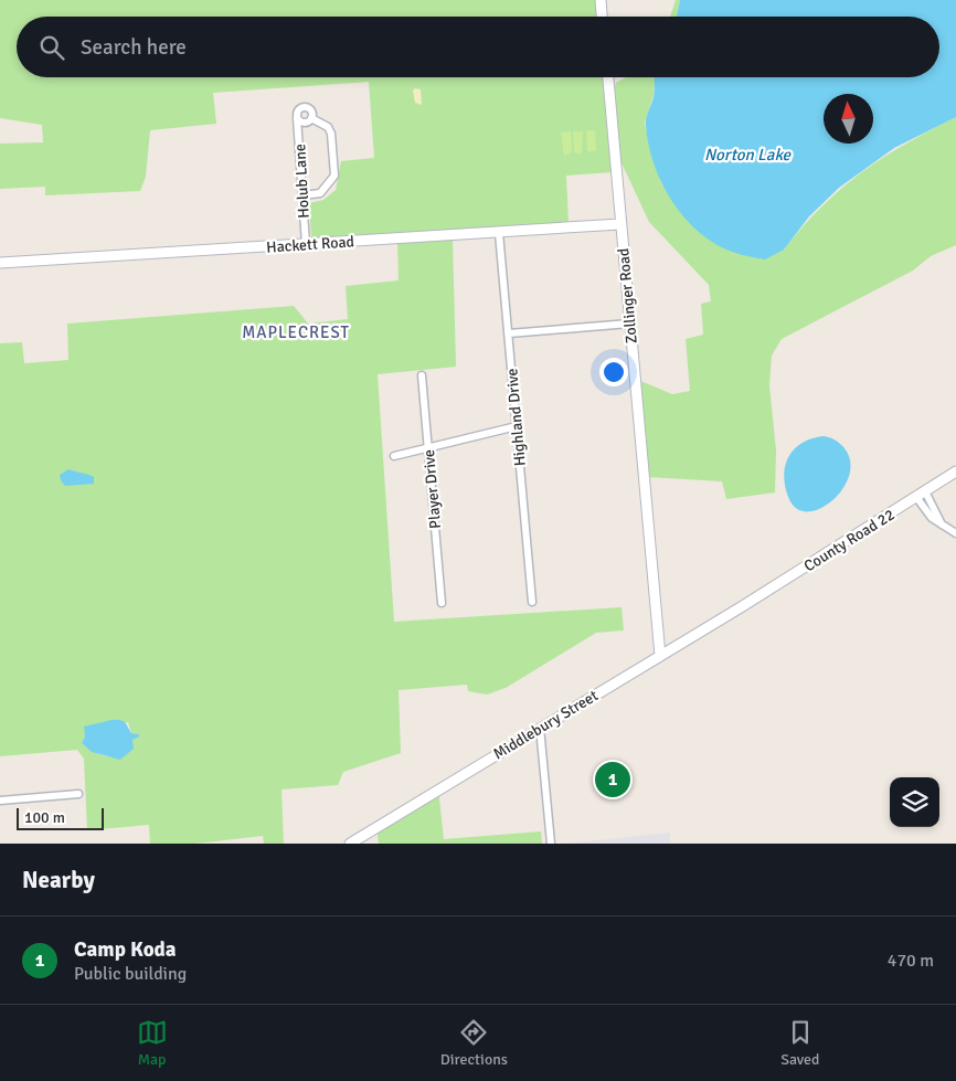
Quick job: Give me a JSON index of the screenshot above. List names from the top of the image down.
{
  "streets": {
    "street": [
      "Holub Lane",
      "Hackett Road",
      "Zollinger Road",
      "Highland Drive",
      "Player Drive",
      "County Road 22",
      "Middlebury Street"
    ]
  },
  "crossings": [
    ["Holub Lane", "Hackett Road"],
    ["Hackett Road", "Zollinger Road"],
    ["Hackett Road", "Highland Drive"],
    ["Zollinger Road", "Middlebury Street"],
    ["County Road 22", "Middlebury Street"]
  ],
  "districts": ["MAPLECREST"],
  "water": ["Norton Lake"],
  "scale_bar": "100 m",
  "north": "top",
  "page": {
    "search": "Search here",
    "pins": "1",
    "scale": "100 m",
    "heading": "Nearby",
    "list": [
      {
        "mark": "1",
        "name": "Camp Koda",
        "note": "Public building",
        "value": "470 m"
      }
    ],
    "nav": ["Map", "Directions", "Saved"]
  }
}
